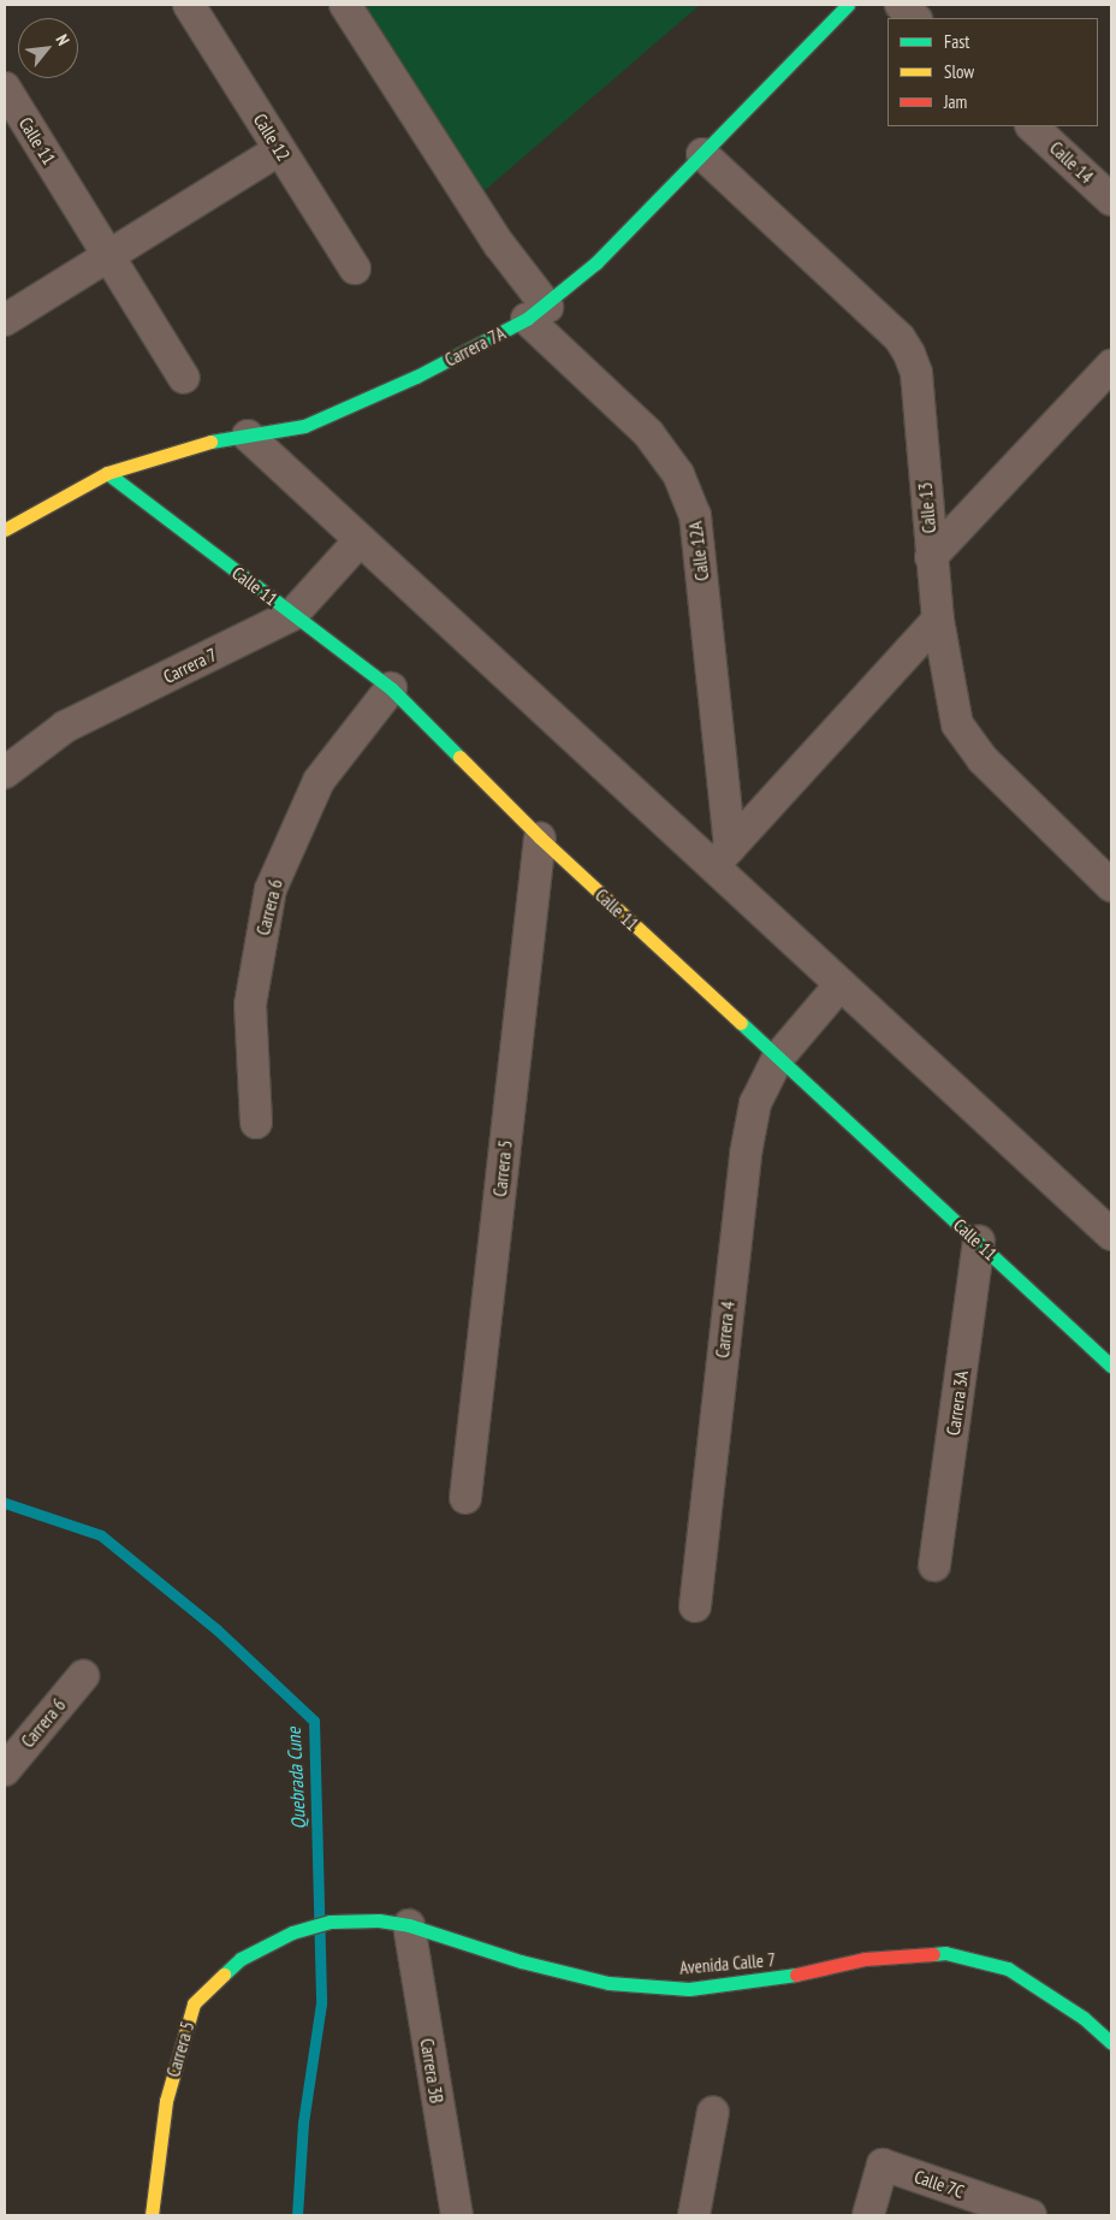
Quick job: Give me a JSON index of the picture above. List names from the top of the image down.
{
  "streets": {
    "street": [
      "Calle 12",
      "Calle 11",
      "Calle 14",
      "Carrera 7A",
      "Calle 13",
      "Calle 12A",
      "Carrera 7",
      "Carrera 6",
      "Carrera 5",
      "Carrera 4",
      "Carrera 3A",
      "Avenida Calle 7",
      "Carrera 3B",
      "Calle 7C"
    ]
  },
  "crossings": [
    ["Calle 11", "Carrera 7A"],
    ["Calle 11", "Carrera 7"],
    ["Calle 11", "Carrera 6"],
    ["Calle 11", "Carrera 5"],
    ["Calle 11", "Carrera 4"],
    ["Calle 11", "Carrera 3A"],
    ["Carrera 7A", "Calle 13"],
    ["Carrera 7A", "Calle 12A"],
    ["Carrera 5", "Avenida Calle 7"],
    ["Avenida Calle 7", "Carrera 3B"]
  ],
  "water": ["Quebrada Cune"],
  "legend": ["Fast", "Slow", "Jam"],
  "north": "top right"
}
